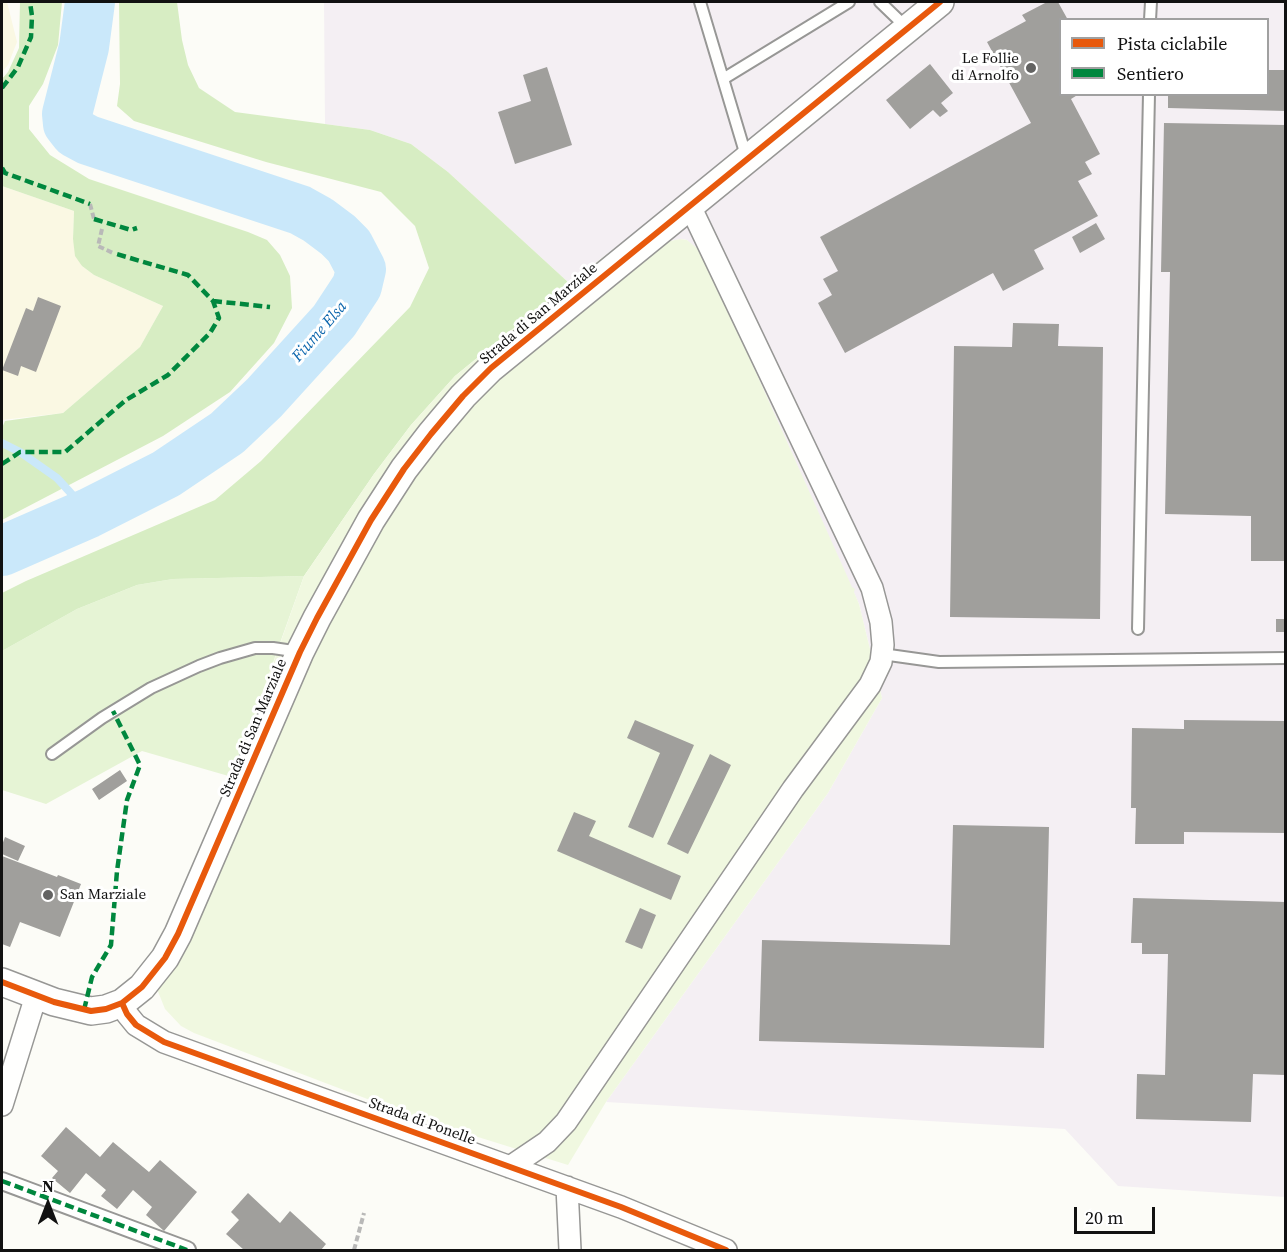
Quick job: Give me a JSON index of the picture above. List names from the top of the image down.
{
  "streets": {
    "street": ["Strada di San Marziale", "Strada di Ponelle"]
  },
  "crossings": [
    ["Strada di San Marziale", "Strada di Ponelle"]
  ],
  "water": ["Fiume Elsa"],
  "places": ["Le Follie di Arnolfo", "San Marziale"],
  "legend": ["Pista ciclabile", "Sentiero"],
  "scale_bar": "20 m",
  "north": "top"
}
